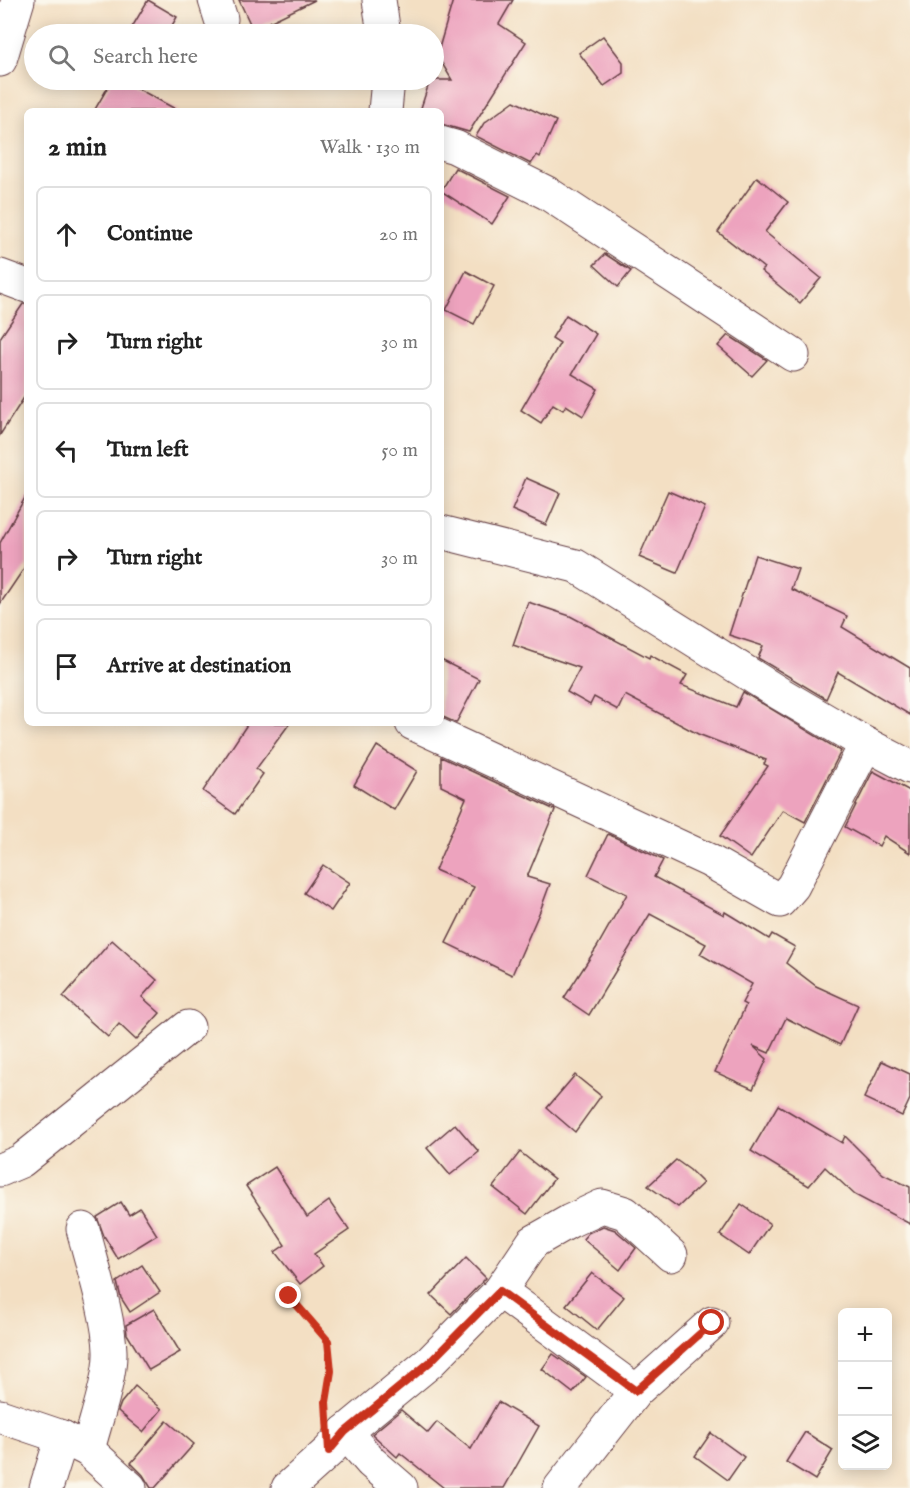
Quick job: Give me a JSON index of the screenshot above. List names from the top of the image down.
{
  "page": {
    "search": "Search here",
    "heading": ["2 min", "Walk · 130 m"],
    "list": [
      ["Continue", "20 m"],
      ["Turn right", "30 m"],
      ["Turn left", "50 m"],
      ["Turn right", "30 m"],
      "Arrive at destination"
    ],
    "map_buttons": ["+", "−"]
  }
}
